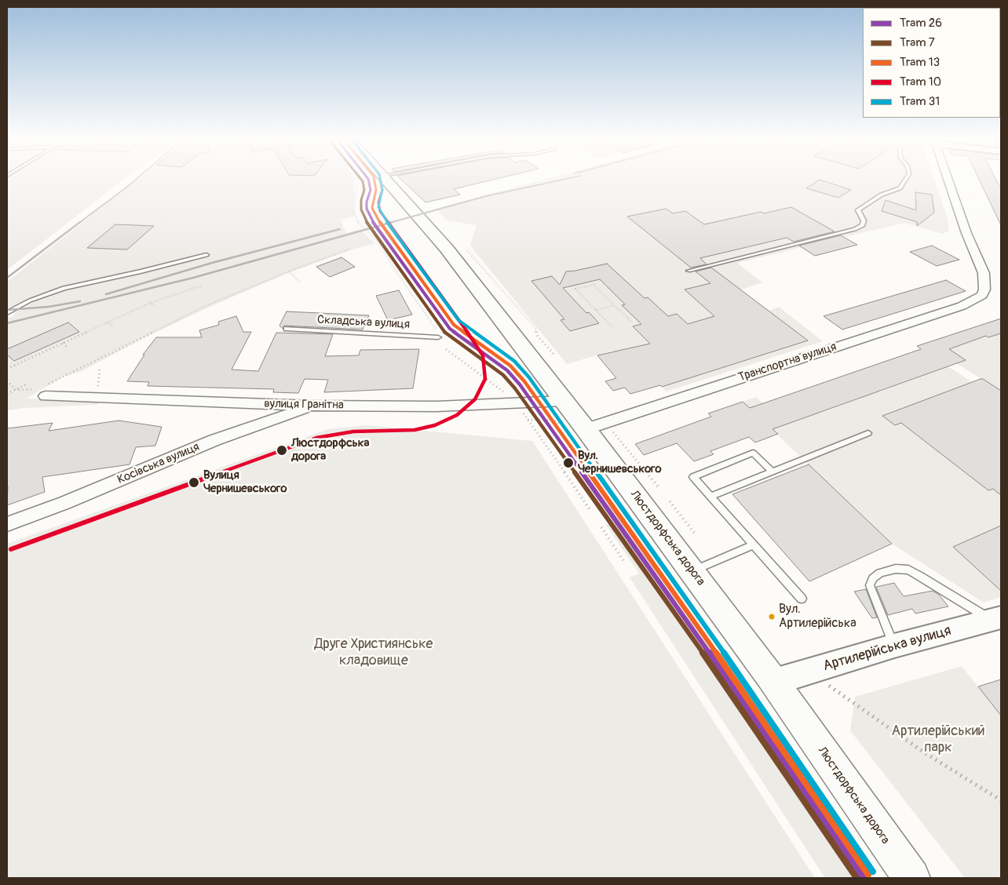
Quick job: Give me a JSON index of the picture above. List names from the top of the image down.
{
  "streets": {
    "main road": ["Люстдорфська дорога"],
    "street": [
      "Транспортна вулиця",
      "вулиця Гранітна",
      "Косівська вулиця",
      "Артилерійська вулиця"
    ],
    "lane": ["Складська вулиця"]
  },
  "crossings": [
    ["Транспортна вулиця", "Люстдорфська дорога"],
    ["вулиця Гранітна", "Косівська вулиця"],
    ["вулиця Гранітна", "Люстдорфська дорога"],
    ["Люстдорфська дорога", "Артилерійська вулиця"]
  ],
  "parks": ["Друге Християнське кладовище", "Артилерійський парк"],
  "places": [
    "Люстдорфська дорога",
    "Вул. Чернишевського",
    "Вулиця Чернишевського",
    "Вул. Артилерійська"
  ],
  "lines": [
    "tram line 26",
    "tram line 7",
    "tram line 13",
    "tram line 10",
    "tram line 31"
  ],
  "legend": [
    "Tram 26",
    "Tram 7",
    "Tram 13",
    "Tram 10",
    "Tram 31"
  ]
}
